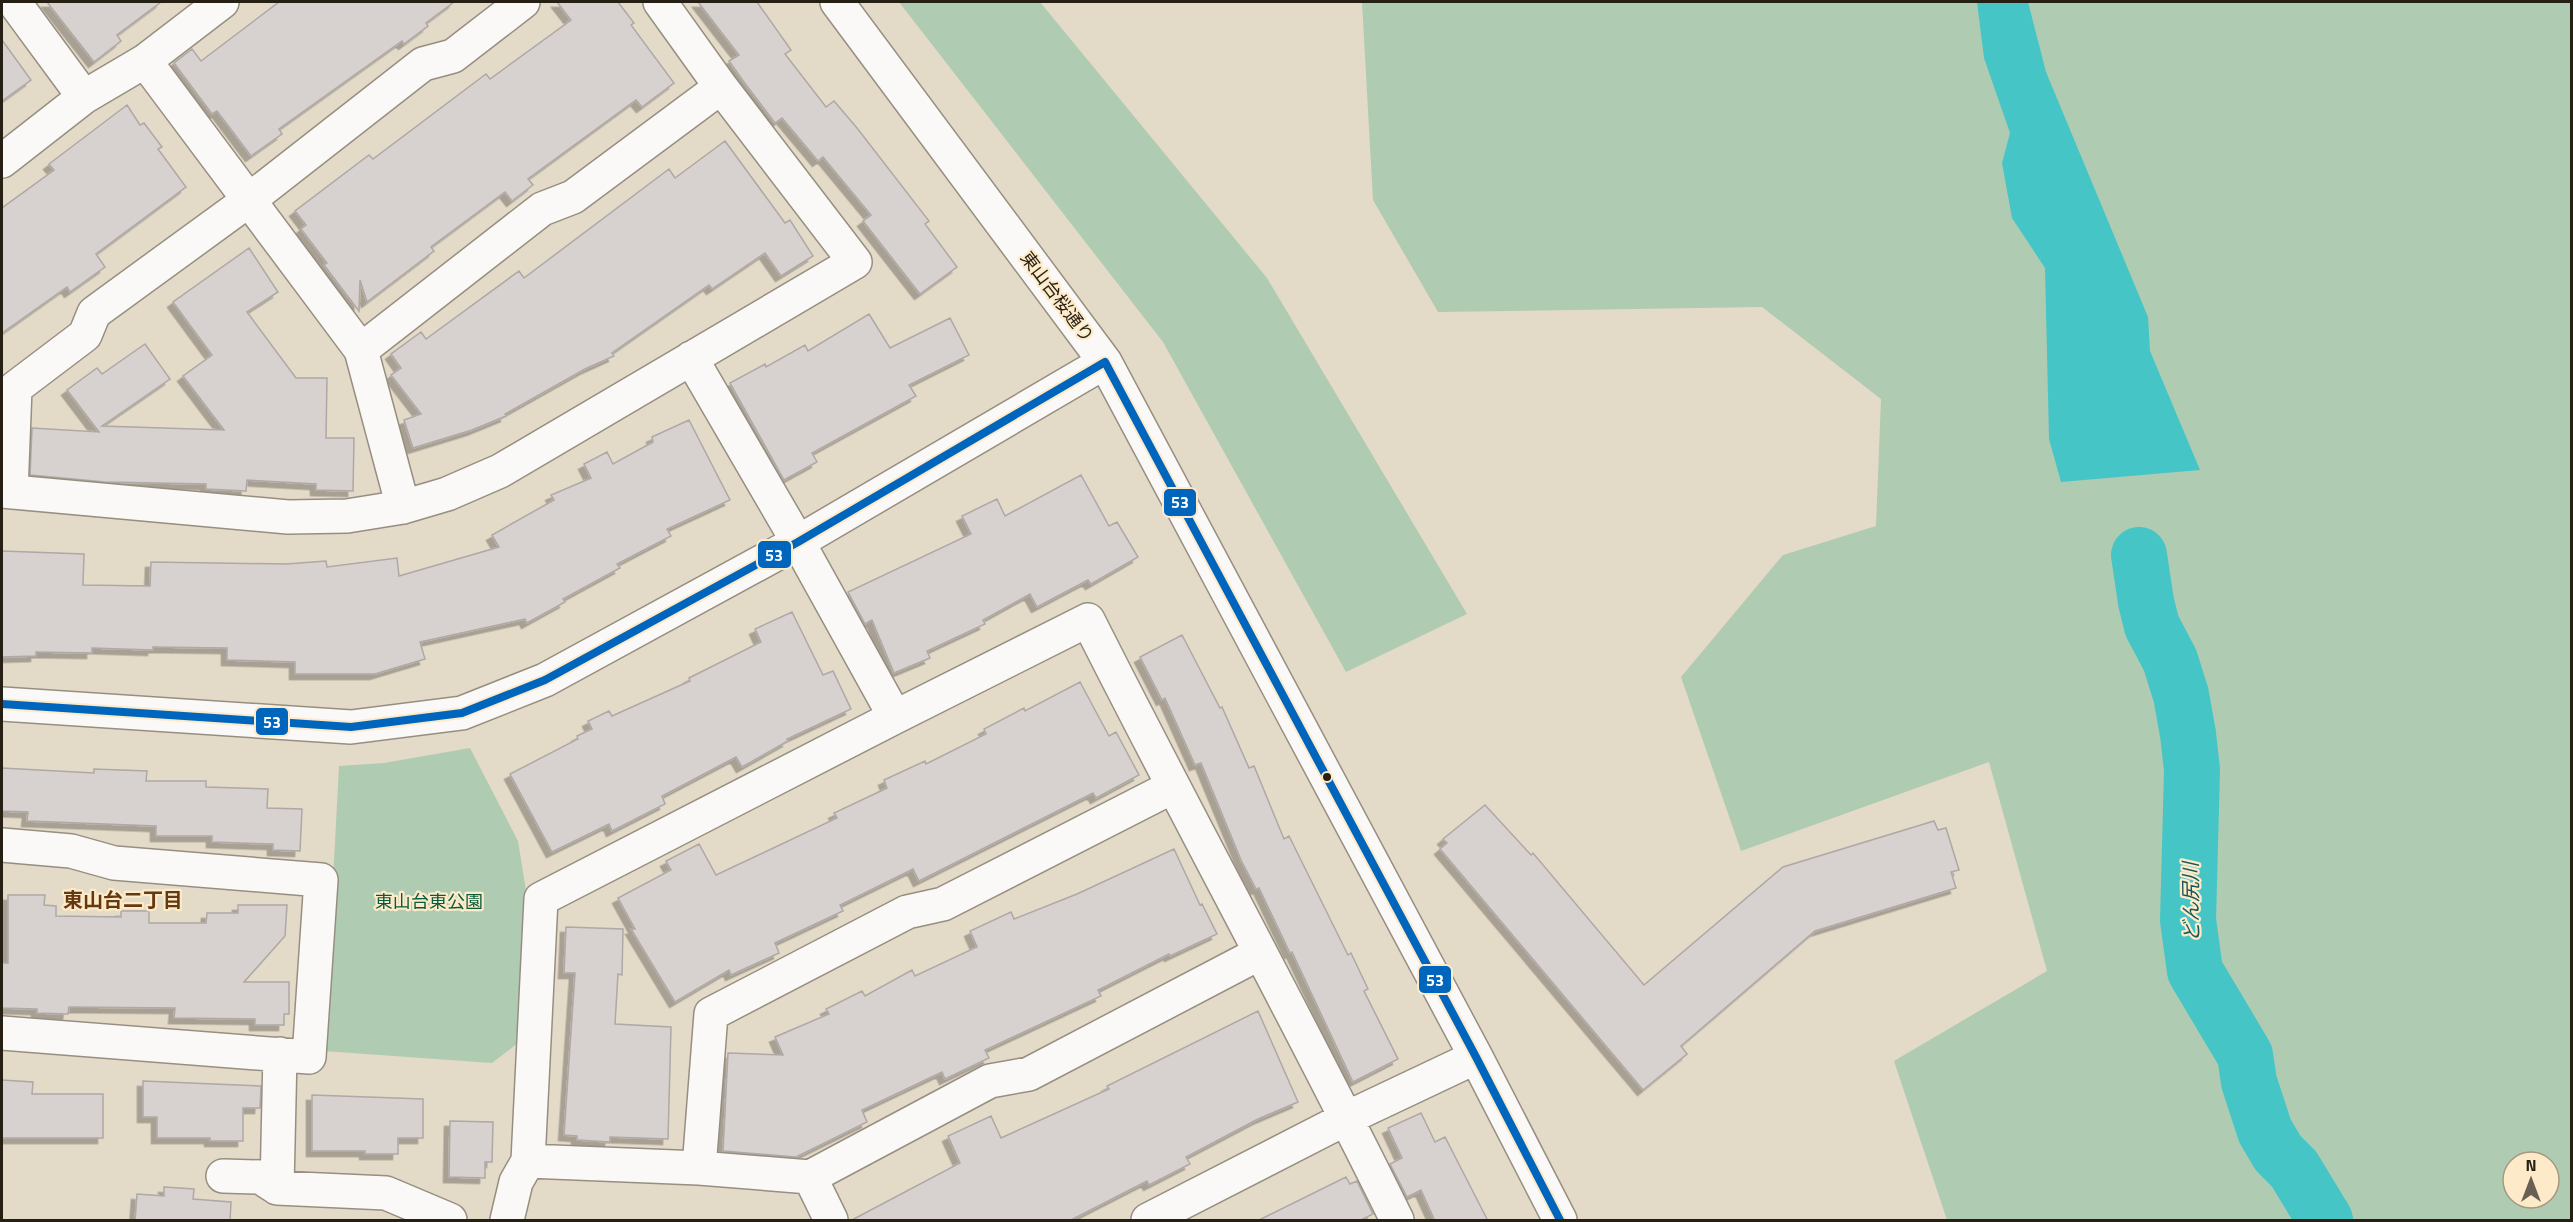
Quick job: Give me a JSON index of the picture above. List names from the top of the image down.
{
  "streets": {
    "street": ["東山台桜通り"]
  },
  "districts": ["東山台二丁目"],
  "water": ["どん尻川"],
  "parks": ["東山台東公園"],
  "lines": ["transit line 53"],
  "north": "top"
}
